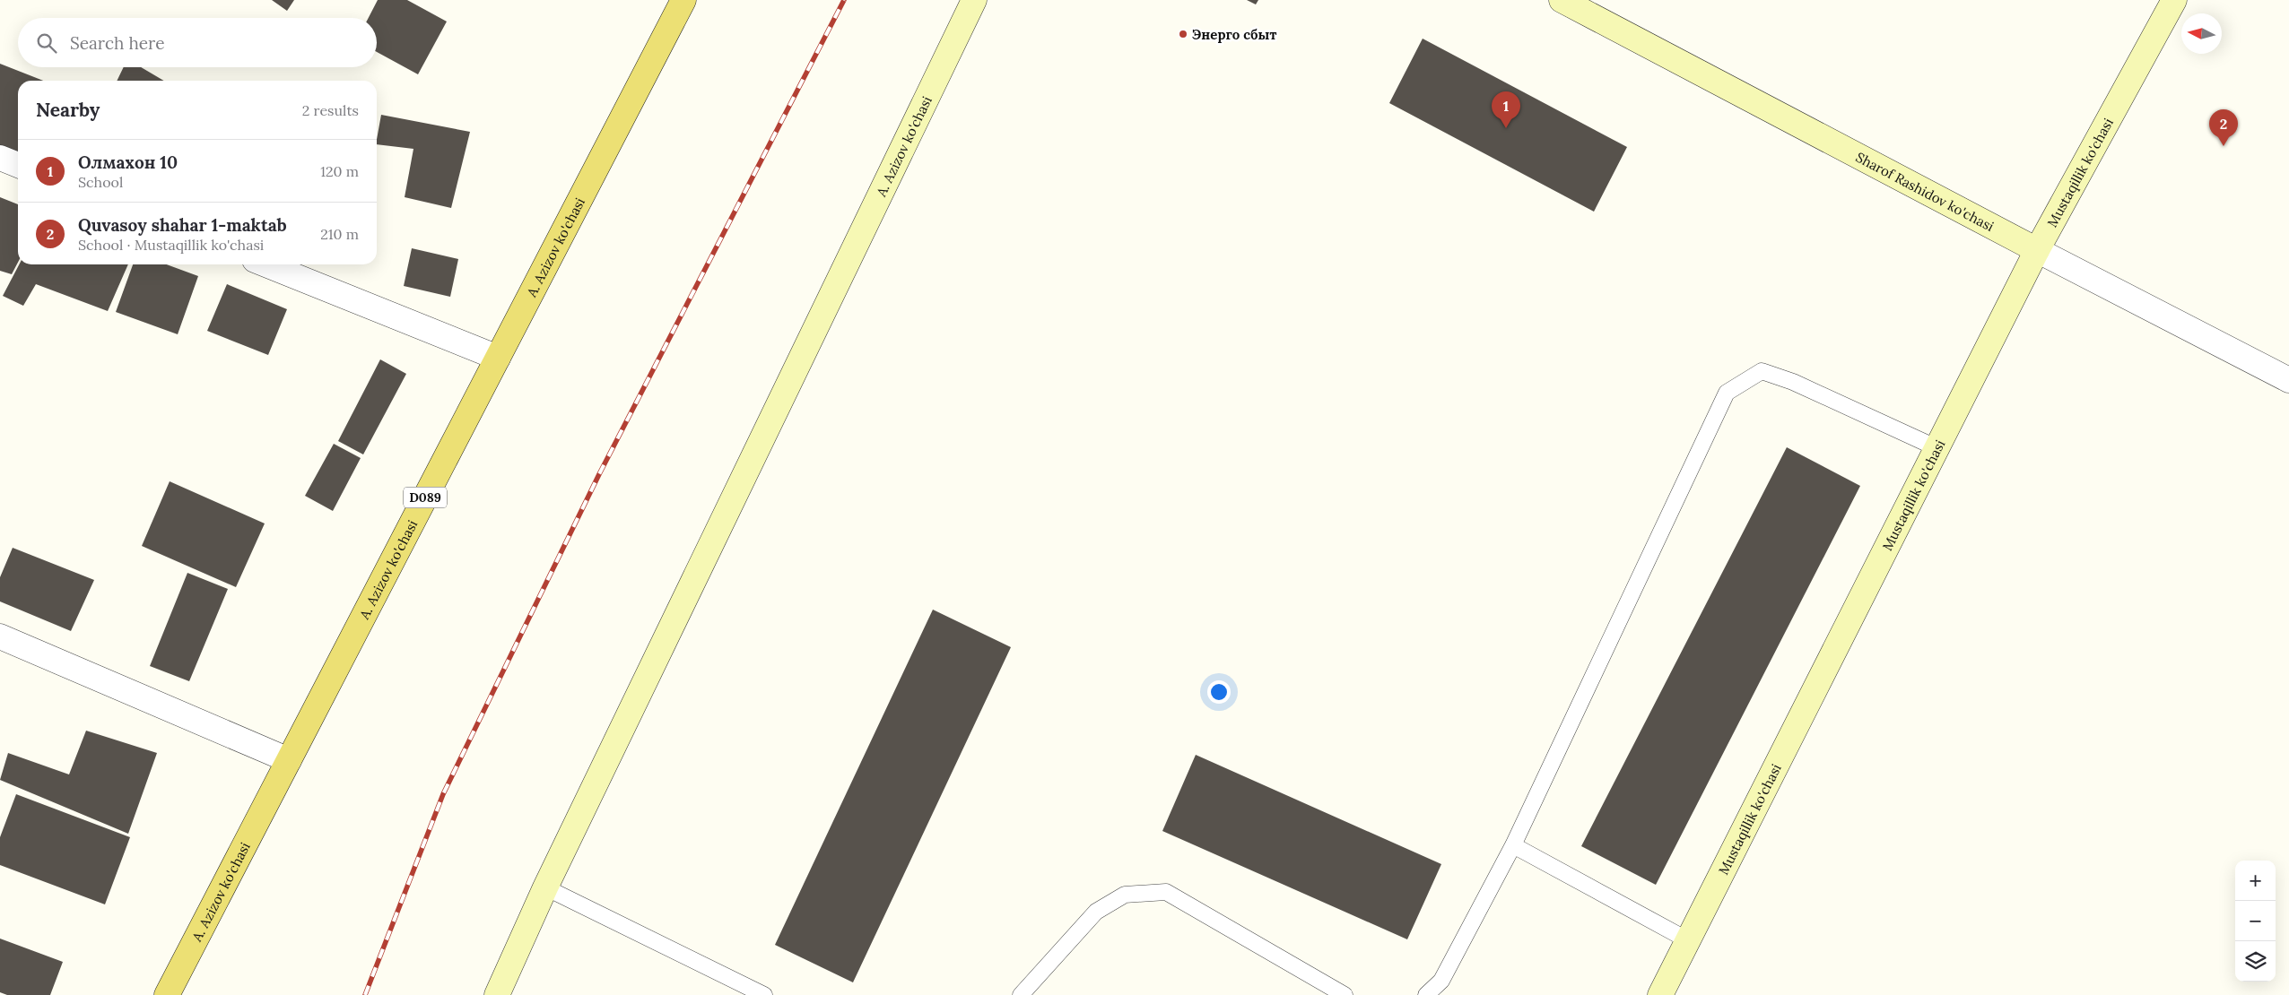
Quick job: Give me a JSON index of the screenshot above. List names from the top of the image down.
{
  "streets": {
    "main road": ["A. Azizov ko'chasi", "D089"],
    "street": ["Mustaqillik ko'chasi", "Sharof Rashidov ko'chasi"]
  },
  "crossings": [
    ["Mustaqillik ko'chasi", "Sharof Rashidov ko'chasi"]
  ],
  "places": ["Энерго сбыт"],
  "north": "left",
  "page": {
    "search": "Search here",
    "heading": ["Nearby", "2 results"],
    "pins": ["1", "2"],
    "list": [
      {
        "mark": "1",
        "name": "Олмахон 10",
        "note": "School",
        "value": "120 m"
      },
      {
        "mark": "2",
        "name": "Quvasoy shahar 1-maktab",
        "note": "School · Mustaqillik ko'chasi",
        "value": "210 m"
      }
    ],
    "map_buttons": ["+", "−"]
  }
}
